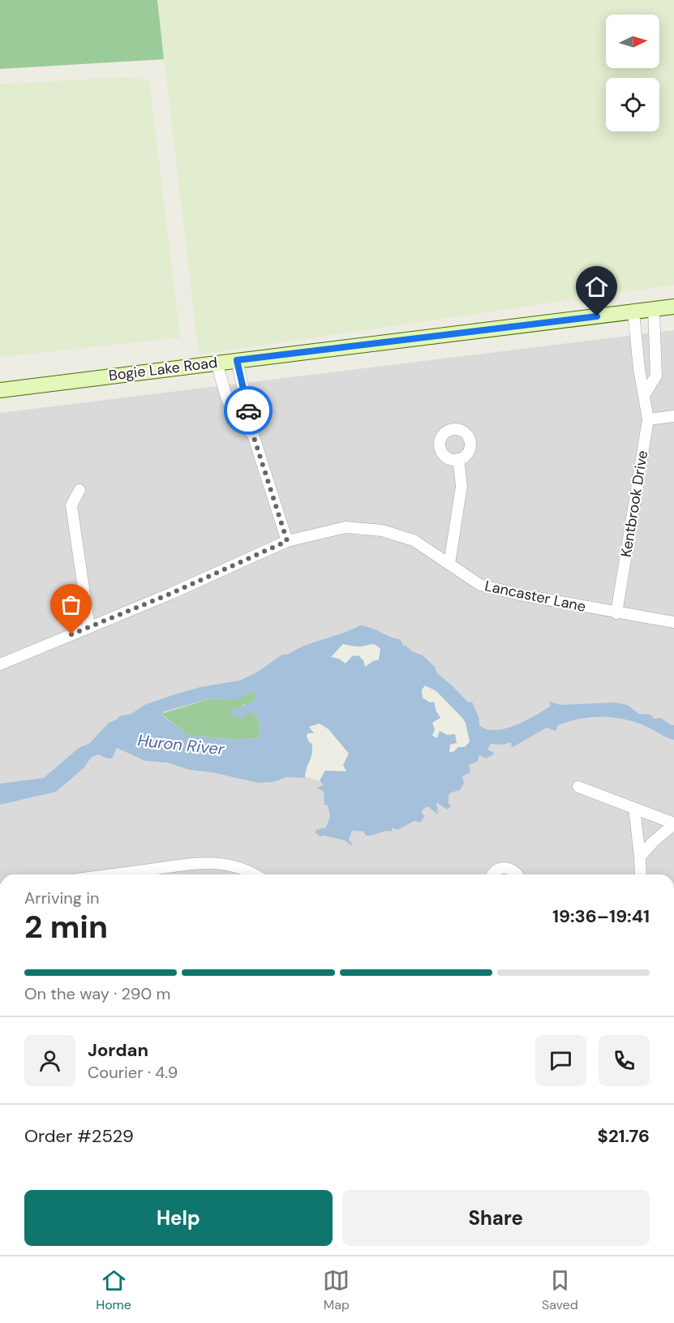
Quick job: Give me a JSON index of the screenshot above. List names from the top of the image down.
{
  "streets": {
    "main road": ["Bogie Lake Road"],
    "street": ["Kentbrook Drive", "Lancaster Lane"]
  },
  "crossings": [
    ["Bogie Lake Road", "Kentbrook Drive"],
    ["Kentbrook Drive", "Lancaster Lane"]
  ],
  "water": ["Huron River"],
  "north": "right",
  "page": {
    "heading": ["2 min", "Arriving in", "19:36–19:41"],
    "panel": [
      "Jordan",
      "Courier · 4.9",
      "Order #2529",
      "$21.76"
    ],
    "bar": "On the way · 290 m",
    "buttons": ["Help", "Share"],
    "tabs": ["Home", "Map", "Saved"]
  }
}
